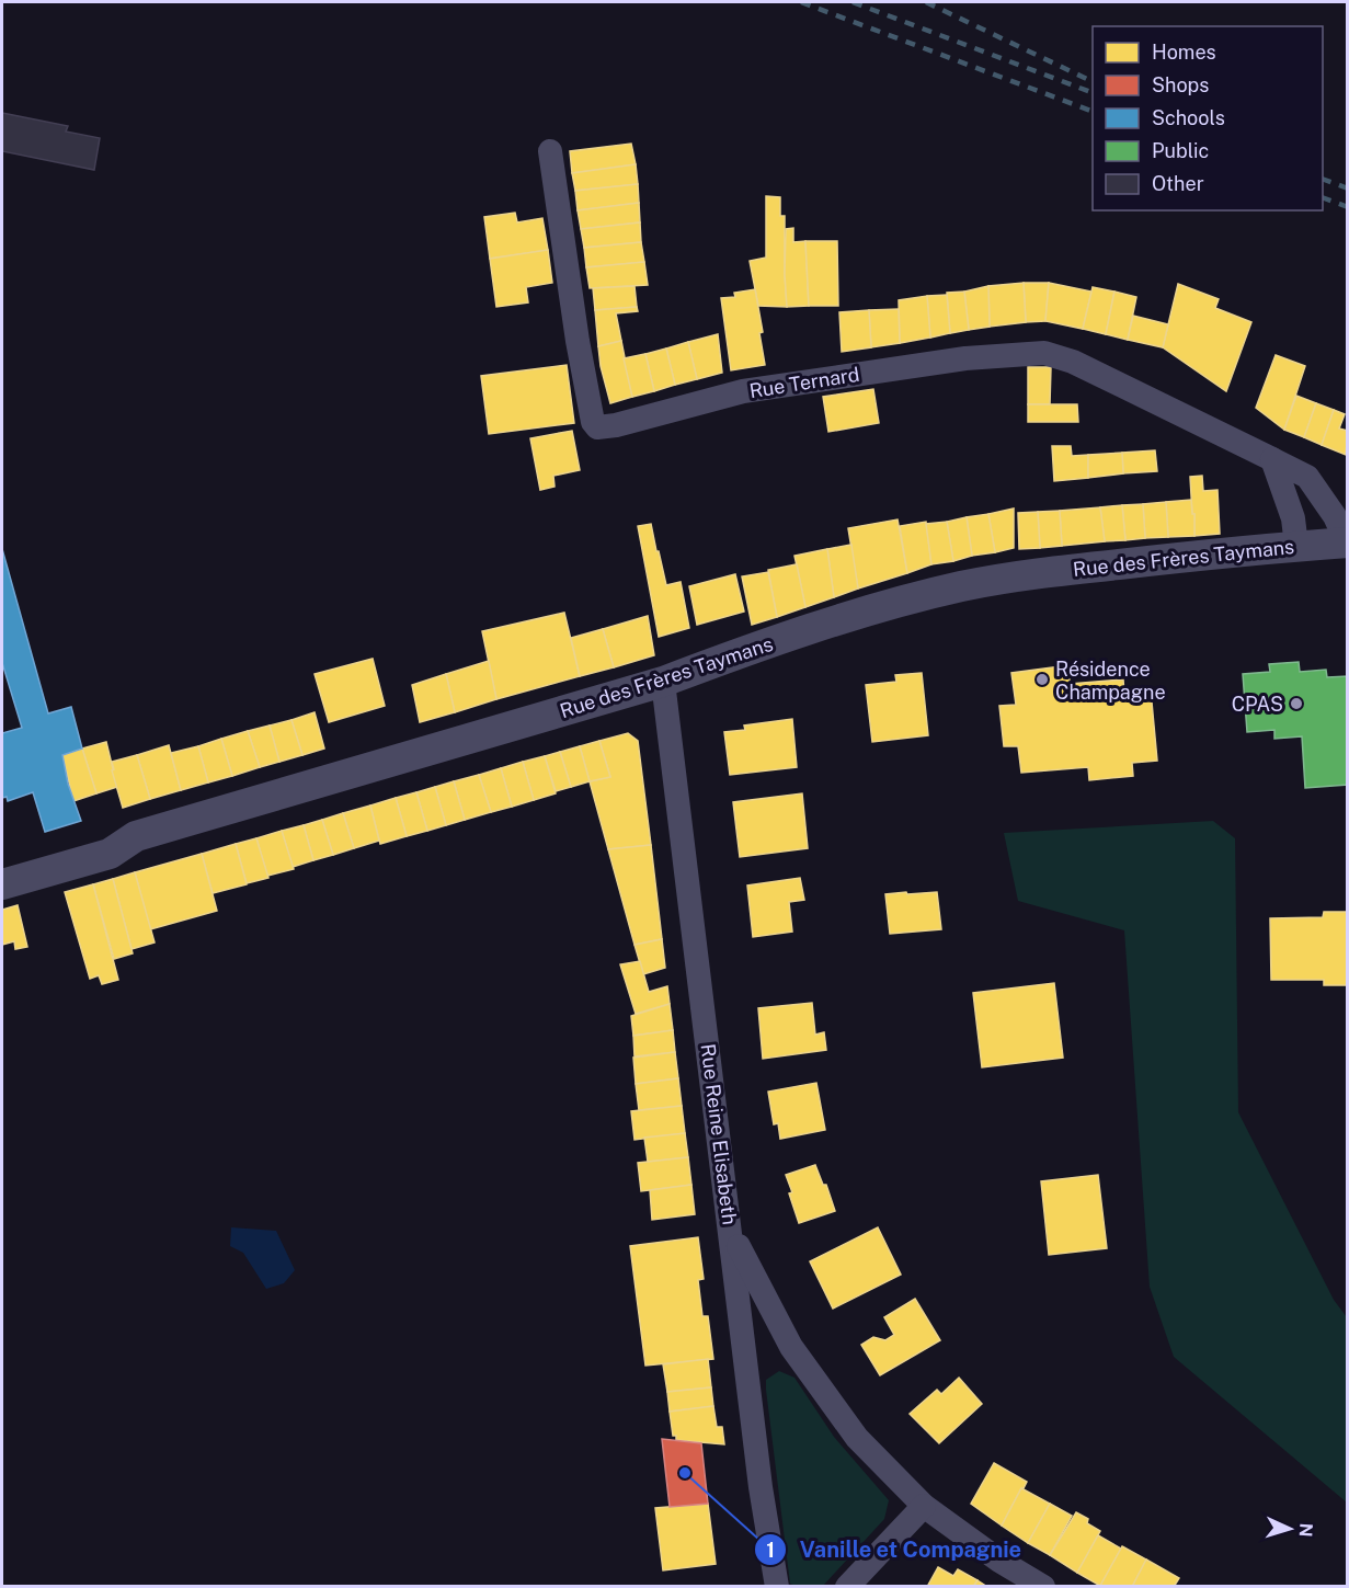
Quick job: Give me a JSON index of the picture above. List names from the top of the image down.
{
  "streets": {
    "street": ["Rue Ternard", "Rue des Frères Taymans", "Rue Reine Elisabeth"]
  },
  "crossings": [
    ["Rue Ternard", "Rue des Frères Taymans"],
    ["Rue des Frères Taymans", "Rue Reine Elisabeth"]
  ],
  "places": ["Résidence Champagne", "CPAS", "Vanille et Compagnie"],
  "legend": [
    "Homes",
    "Shops",
    "Schools",
    "Public",
    "Other"
  ],
  "north": "right"
}
